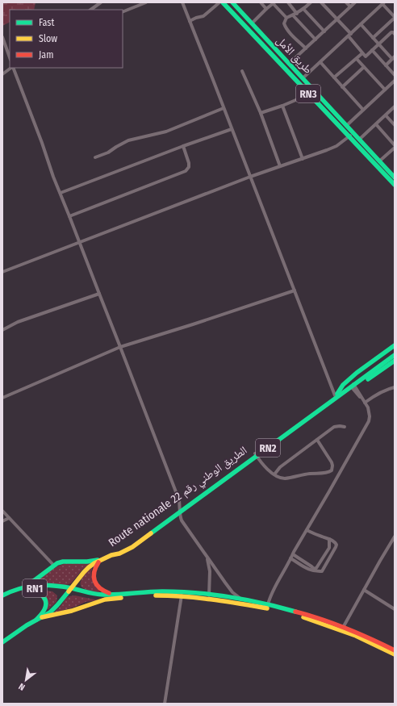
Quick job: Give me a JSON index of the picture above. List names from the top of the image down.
{
  "streets": {
    "main road": [
      "طريق الأمل",
      "RN3",
      "RN2",
      "Route nationale 22 الطريق الوطني رقم",
      "RN1"
    ]
  },
  "crossings": [
    ["RN2", "Route nationale 22 الطريق الوطني رقم"],
    ["RN2", "RN1"],
    ["Route nationale 22 الطريق الوطني رقم", "RN1"]
  ],
  "legend": ["Fast", "Slow", "Jam"],
  "north": "bottom left"
}
